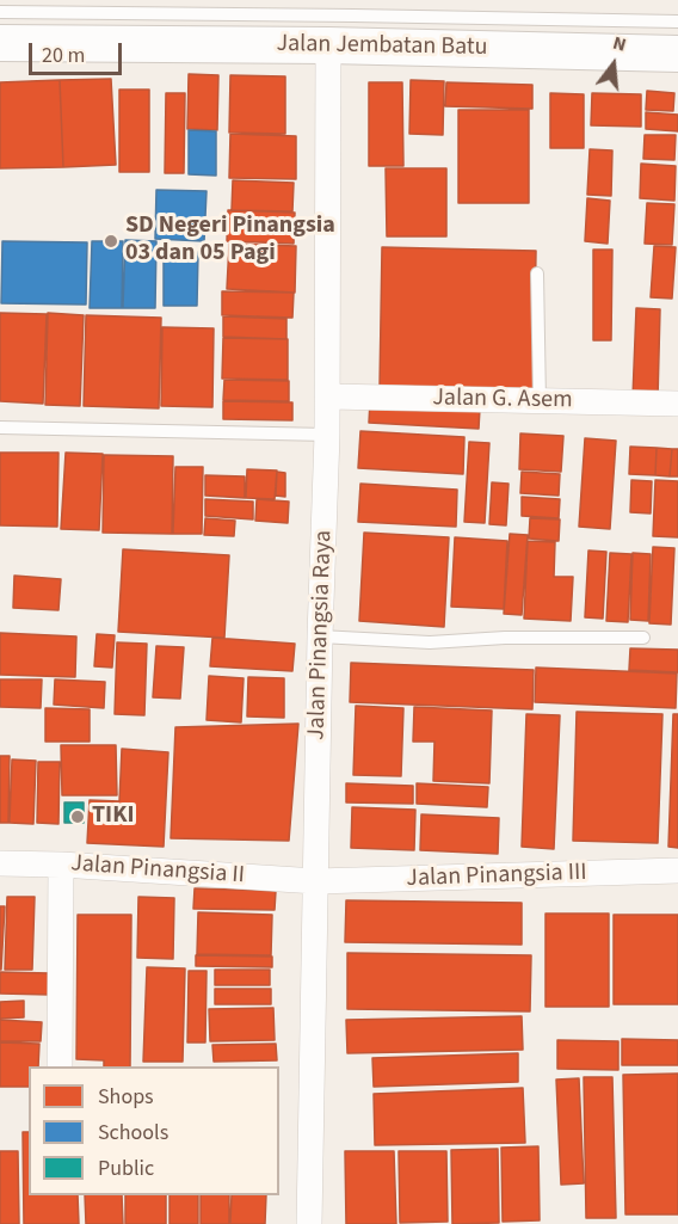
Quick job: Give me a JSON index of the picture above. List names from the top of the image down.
{
  "streets": {
    "main road": ["Jalan Jembatan Batu"],
    "street": [
      "Jalan G. Asem",
      "Jalan Pinangsia Raya",
      "Jalan Pinangsia II",
      "Jalan Pinangsia III"
    ]
  },
  "crossings": [
    ["Jalan Jembatan Batu", "Jalan Pinangsia Raya"],
    ["Jalan G. Asem", "Jalan Pinangsia Raya"],
    ["Jalan Pinangsia Raya", "Jalan Pinangsia II"],
    ["Jalan Pinangsia Raya", "Jalan Pinangsia III"],
    ["Jalan Pinangsia II", "Jalan Pinangsia III"]
  ],
  "places": ["SD Negeri Pinangsia 03 dan 05 Pagi", "TIKI"],
  "legend": ["Shops", "Schools", "Public"],
  "scale_bar": "20 m",
  "north": "top"
}
